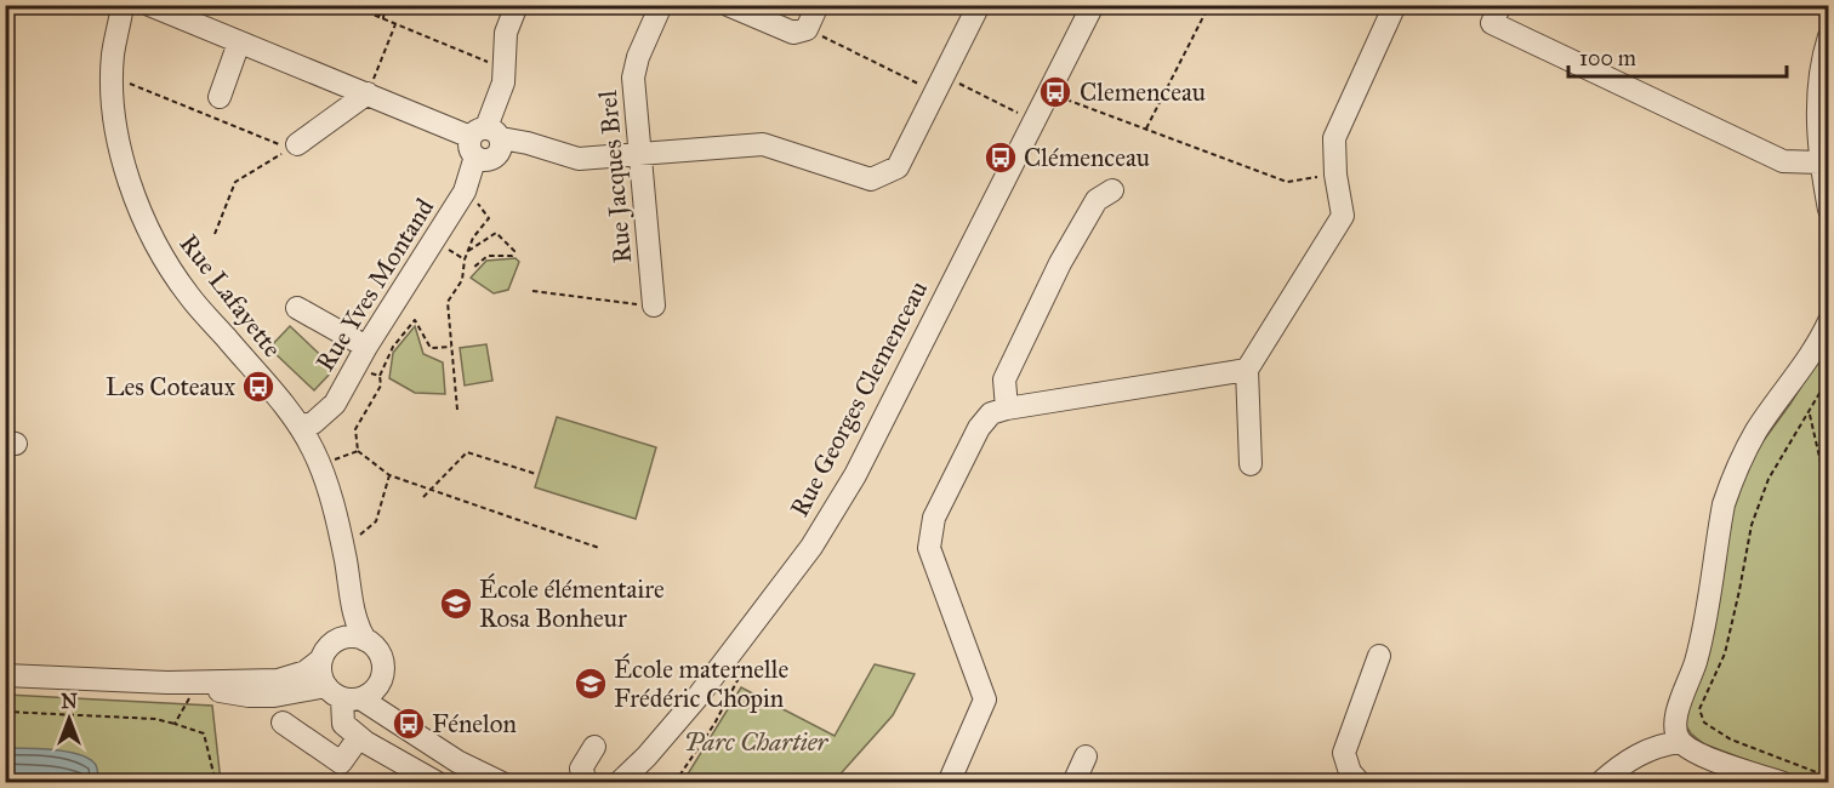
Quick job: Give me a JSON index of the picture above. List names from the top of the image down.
{
  "streets": {
    "street": [
      "Rue Jacques Brel",
      "Rue Yves Montand",
      "Rue Lafayette",
      "Rue Georges Clemenceau"
    ]
  },
  "crossings": [
    ["Rue Yves Montand", "Rue Lafayette"]
  ],
  "parks": ["Parc Chartier"],
  "places": {
    "bus stop": [
      "Clemenceau",
      "Clémenceau",
      "Les Coteaux",
      "Fénelon"
    ],
    "school or university": ["École élémentaire Rosa Bonheur", "École maternelle Frédéric Chopin"]
  },
  "scale_bar": "100 m",
  "north": "top"
}
